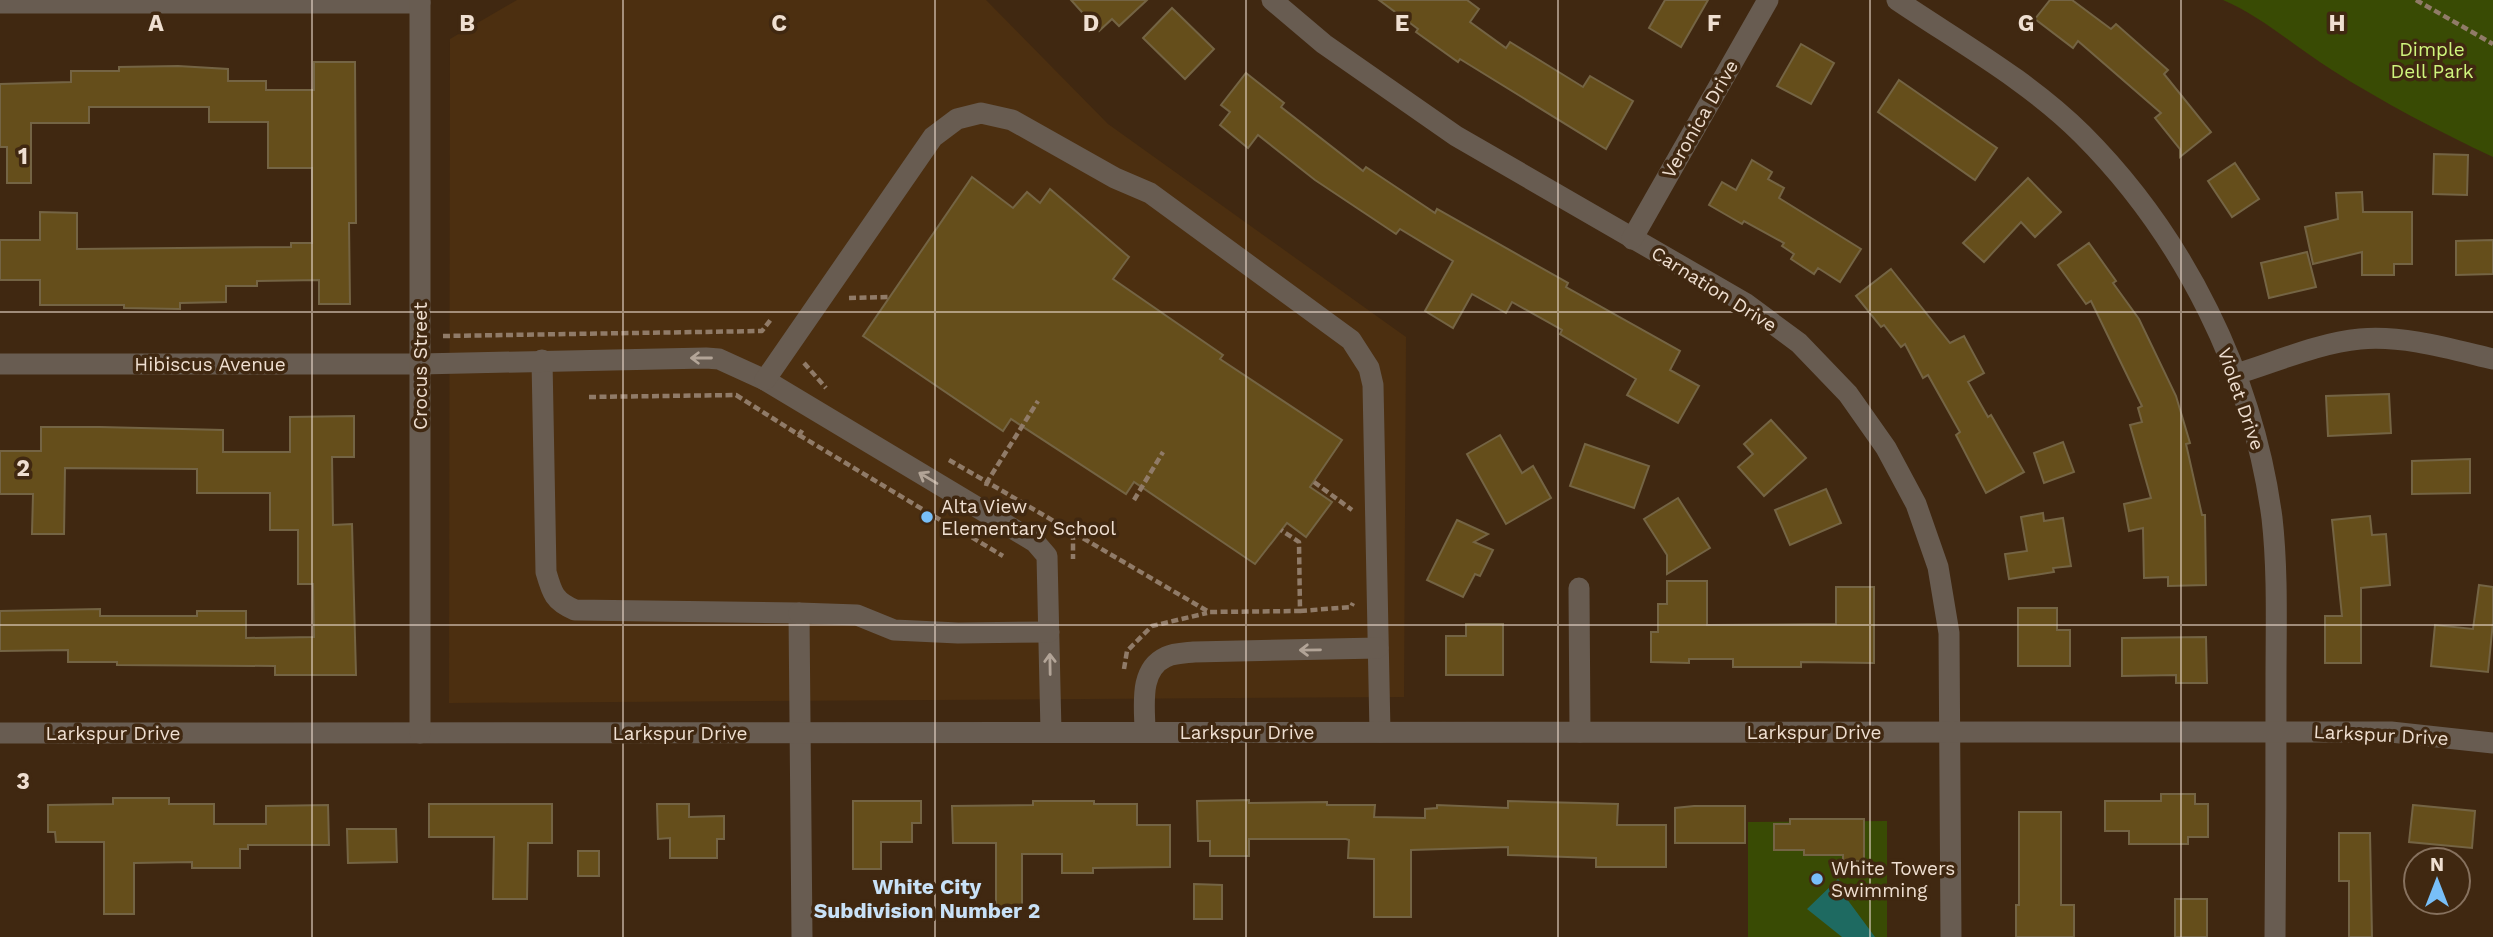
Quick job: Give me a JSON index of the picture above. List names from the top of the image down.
{
  "streets": {
    "street": [
      "Veronica Drive",
      "Carnation Drive",
      "Hibiscus Avenue",
      "Crocus Street",
      "Violet Drive",
      "Larkspur Drive"
    ]
  },
  "crossings": [
    ["Veronica Drive", "Carnation Drive"],
    ["Carnation Drive", "Larkspur Drive"],
    ["Hibiscus Avenue", "Crocus Street"],
    ["Hibiscus Avenue", "Larkspur Drive"],
    ["Crocus Street", "Larkspur Drive"],
    ["Violet Drive", "Larkspur Drive"]
  ],
  "one_way": ["Hibiscus Avenue"],
  "districts": ["White City Subdivision Number 2"],
  "parks": ["Dimple Dell Park"],
  "places": ["Alta View Elementary School", "White Towers Swimming"],
  "north": "top",
  "grid": {
    "columns": [
      "A",
      "B",
      "C",
      "D",
      "E",
      "F",
      "G",
      "H"
    ],
    "rows": ["1", "2", "3"]
  }
}
